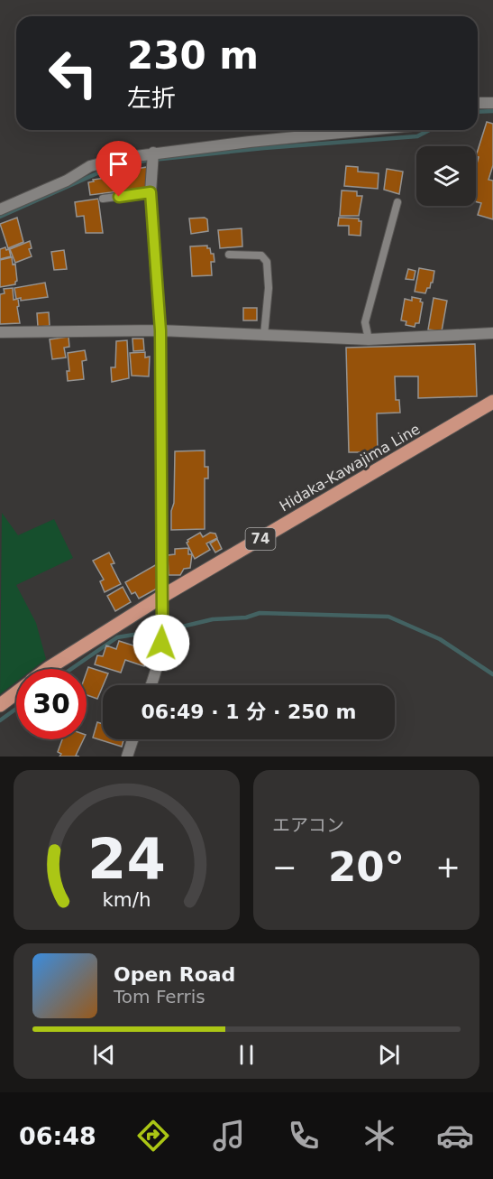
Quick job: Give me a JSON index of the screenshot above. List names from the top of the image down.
{
  "streets": {
    "main road": ["Hidaka-Kawajima Line", "74"]
  },
  "page": {
    "turn": ["230 m", "左折"],
    "limit": "30",
    "trip": "06:49 · 1 分 · 250 m",
    "tile": "エアコン",
    "heat": ["−", "20°", "+"],
    "song": ["Open Road", "Tom Ferris"],
    "tabs": "06:48",
    "gauge": ["24", "km/h"]
  }
}
